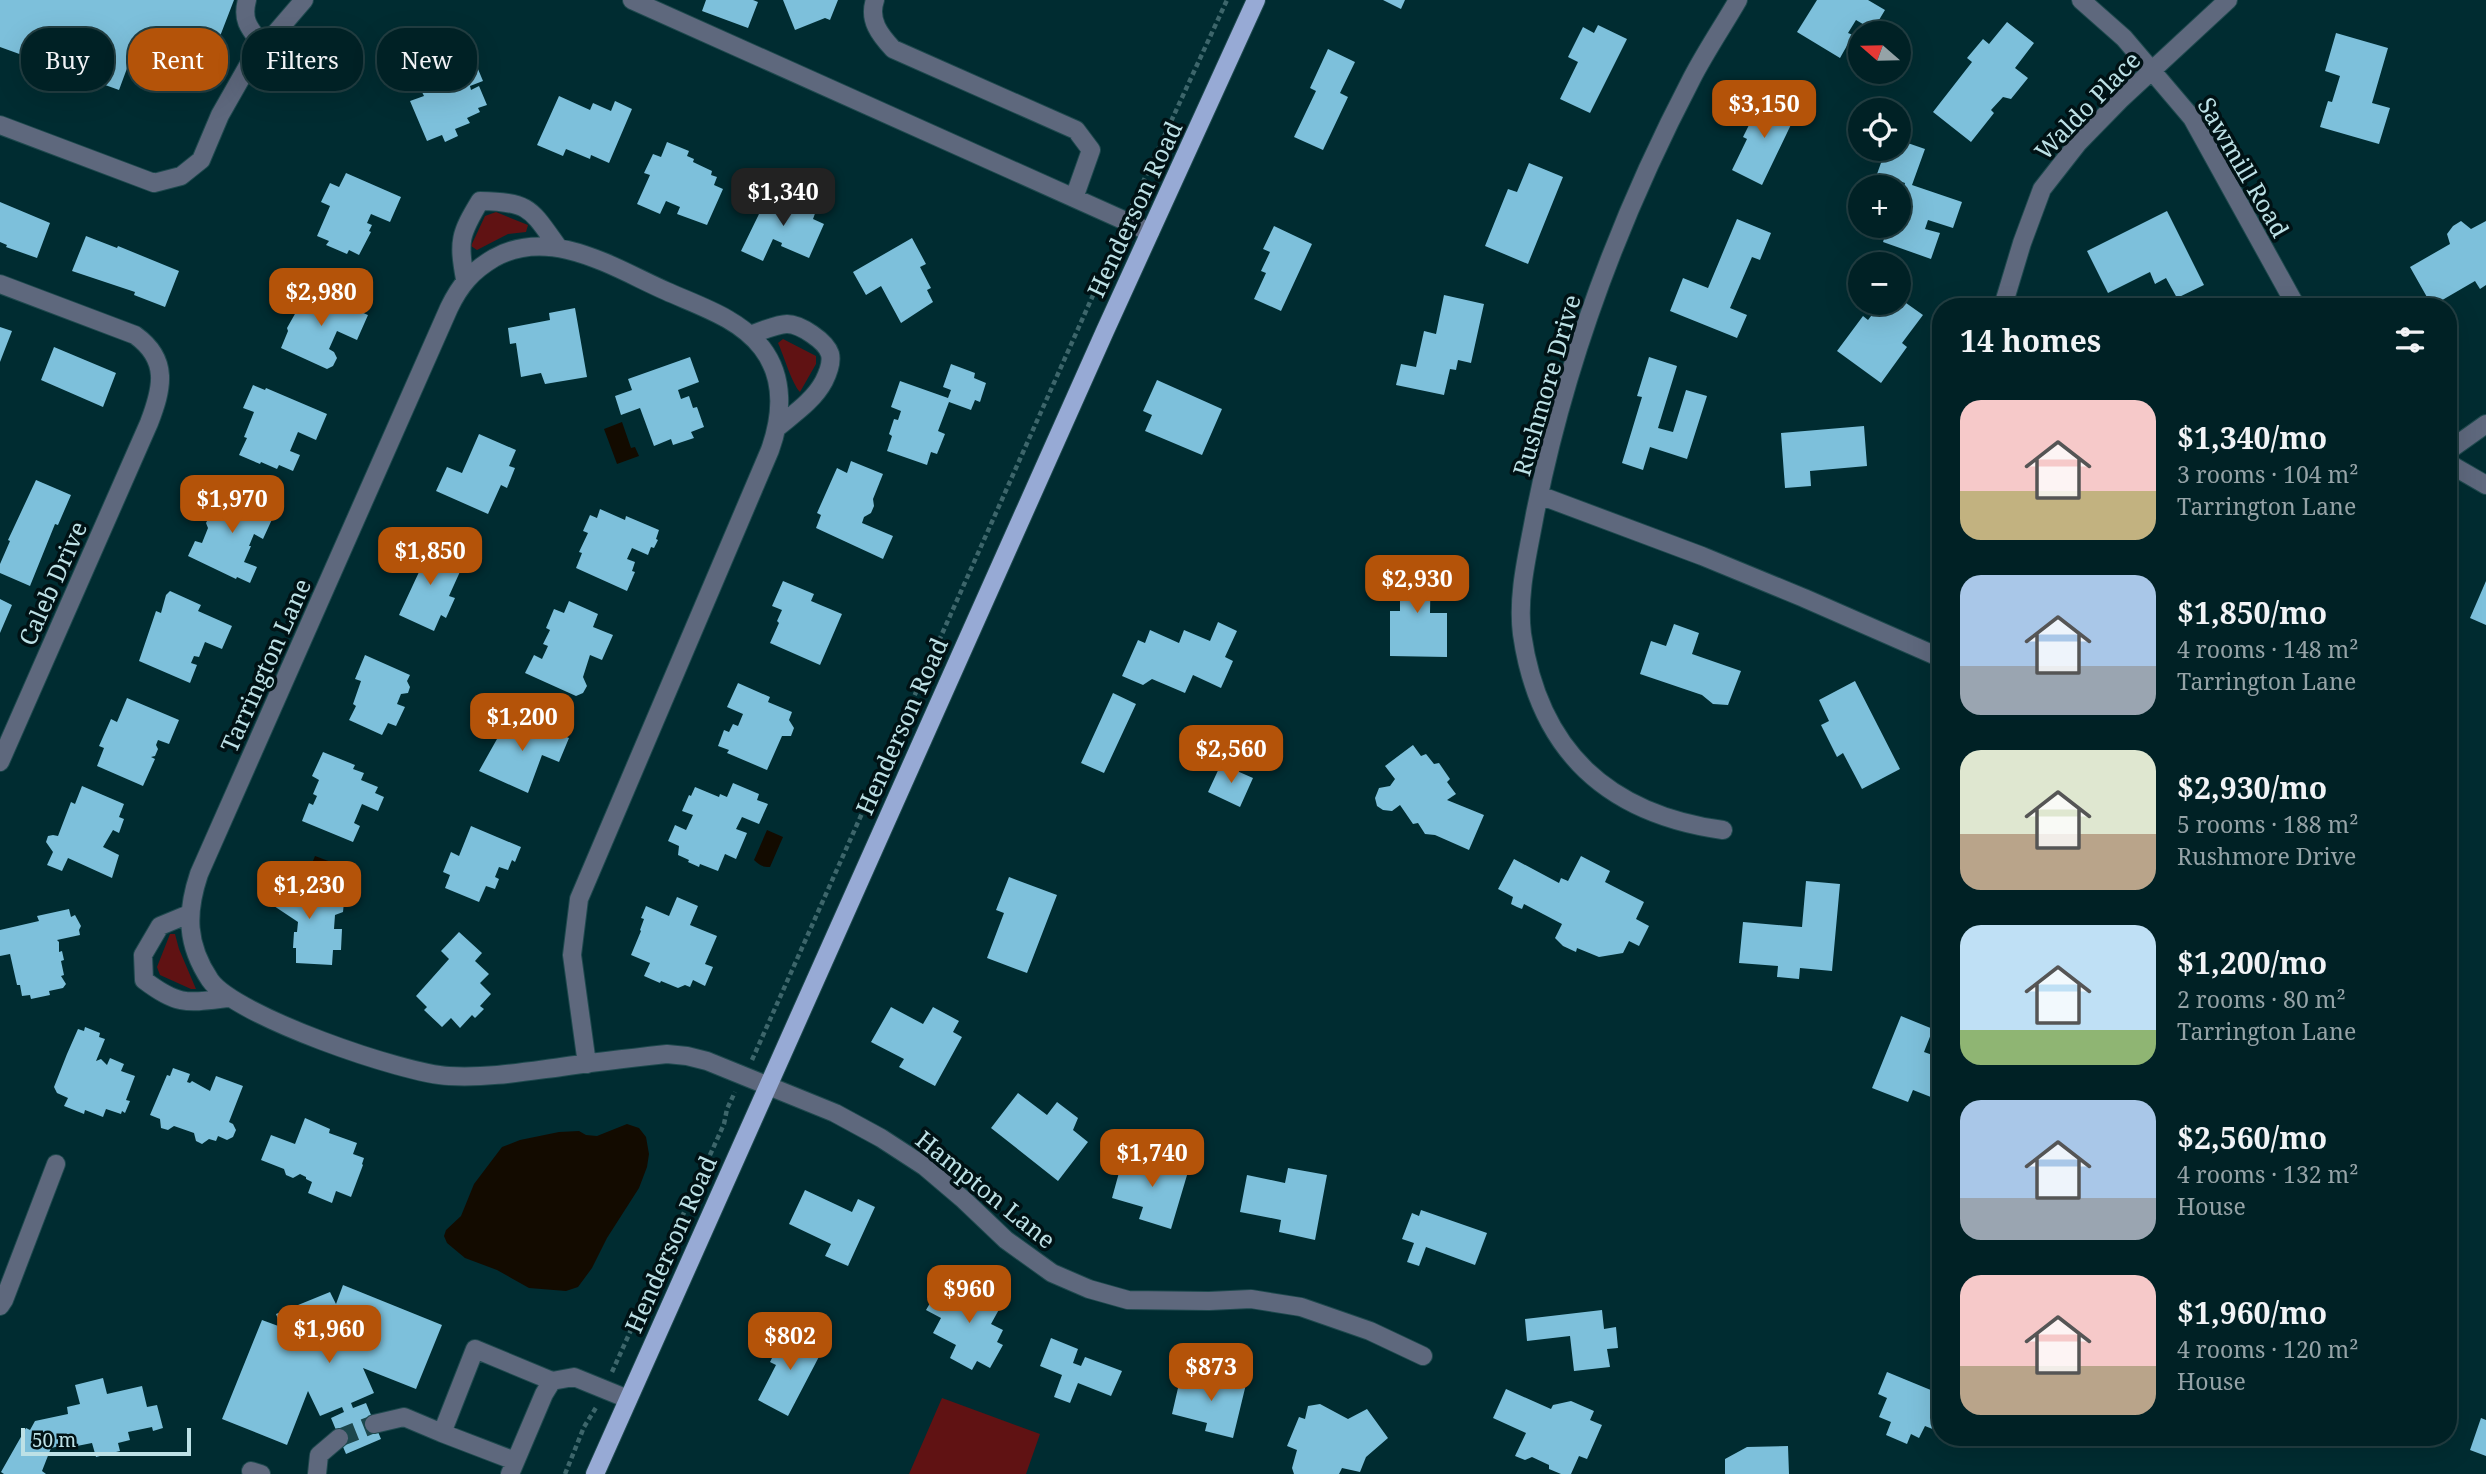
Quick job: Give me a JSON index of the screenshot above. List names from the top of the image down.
{
  "streets": {
    "main road": ["Henderson Road"],
    "street": [
      "Waldo Place",
      "Sawmill Road",
      "Rushmore Drive",
      "Caleb Drive",
      "Tarrington Lane",
      "Hampton Lane"
    ]
  },
  "crossings": [
    ["Waldo Place", "Sawmill Road"],
    ["Henderson Road", "Tarrington Lane"],
    ["Henderson Road", "Hampton Lane"],
    ["Tarrington Lane", "Hampton Lane"]
  ],
  "scale_bar": "50 m",
  "north": "left",
  "page": {
    "map_buttons": ["+", "−"],
    "chip": [
      "Buy",
      "Rent",
      "Filters",
      "New"
    ],
    "price": [
      "$3,150",
      "$1,340",
      "$2,980",
      "$1,970",
      "$1,850",
      "$2,930",
      "$1,200",
      "$2,560",
      "$1,230",
      "$1,740",
      "$960",
      "$1,960",
      "$802",
      "$873"
    ],
    "heading": "14 homes",
    "list": [
      {
        "name": "$1,340/mo",
        "note": "3 rooms · 104 m² · Tarrington Lane"
      },
      {
        "name": "$1,850/mo",
        "note": "4 rooms · 148 m² · Tarrington Lane"
      },
      {
        "name": "$2,930/mo",
        "note": "5 rooms · 188 m² · Rushmore Drive"
      },
      {
        "name": "$1,200/mo",
        "note": "2 rooms · 80 m² · Tarrington Lane"
      },
      {
        "name": "$2,560/mo",
        "note": "4 rooms · 132 m² · House"
      },
      {
        "name": "$1,960/mo",
        "note": "4 rooms · 120 m² · House"
      }
    ],
    "scale": "50 m"
  }
}
